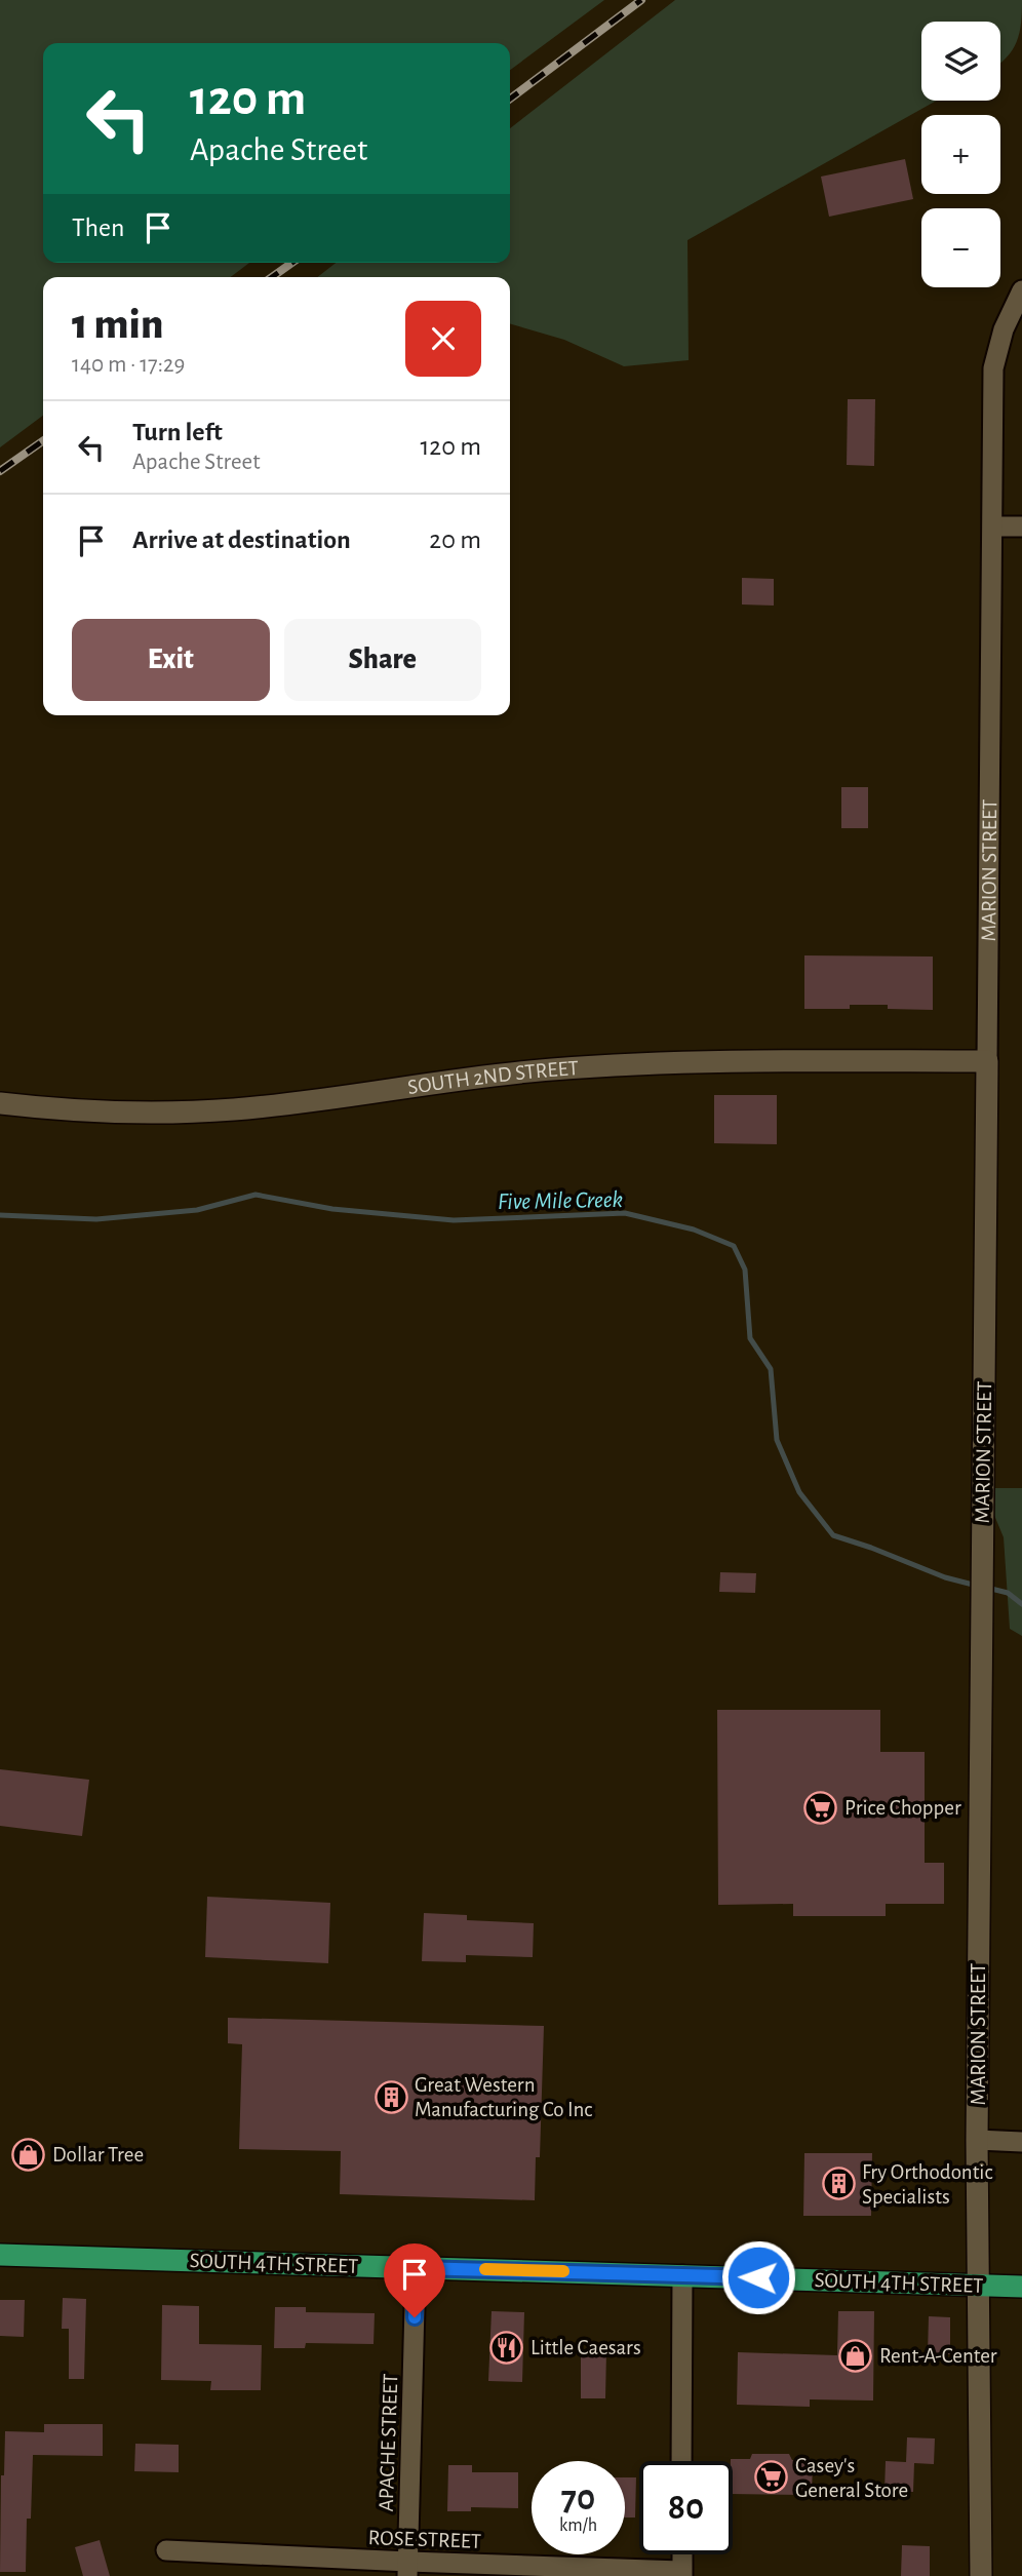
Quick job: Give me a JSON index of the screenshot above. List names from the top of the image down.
{
  "streets": {
    "highway": ["SOUTH 4TH STREET"],
    "street": [
      "MARION STREET",
      "SOUTH 2ND STREET",
      "APACHE STREET",
      "ROSE STREET"
    ]
  },
  "crossings": [
    ["MARION STREET", "SOUTH 2ND STREET"],
    ["MARION STREET", "SOUTH 4TH STREET"],
    ["SOUTH 4TH STREET", "APACHE STREET"],
    ["APACHE STREET", "ROSE STREET"]
  ],
  "water": ["Five Mile Creek"],
  "places": {
    "supermarket": ["Price Chopper", "Casey's General Store"],
    "building": ["Great Western Manufacturing Co Inc", "Fry Orthodontic Specialists"],
    "shop": ["Dollar Tree", "Rent-A-Center"],
    "restaurant": ["Little Caesars"]
  },
  "page": {
    "map_buttons": ["+", "−"],
    "turn": ["120 m", "Apache Street"],
    "then": "Then",
    "heading": ["1 min", "140 m · 17:29"],
    "list": [
      {
        "name": "Turn left",
        "note": "Apache Street",
        "value": "120 m"
      },
      {
        "name": "Arrive at destination",
        "value": "20 m"
      }
    ],
    "buttons": ["Exit", "Share"],
    "speed": "70 km/h",
    "limit": "80"
  }
}
